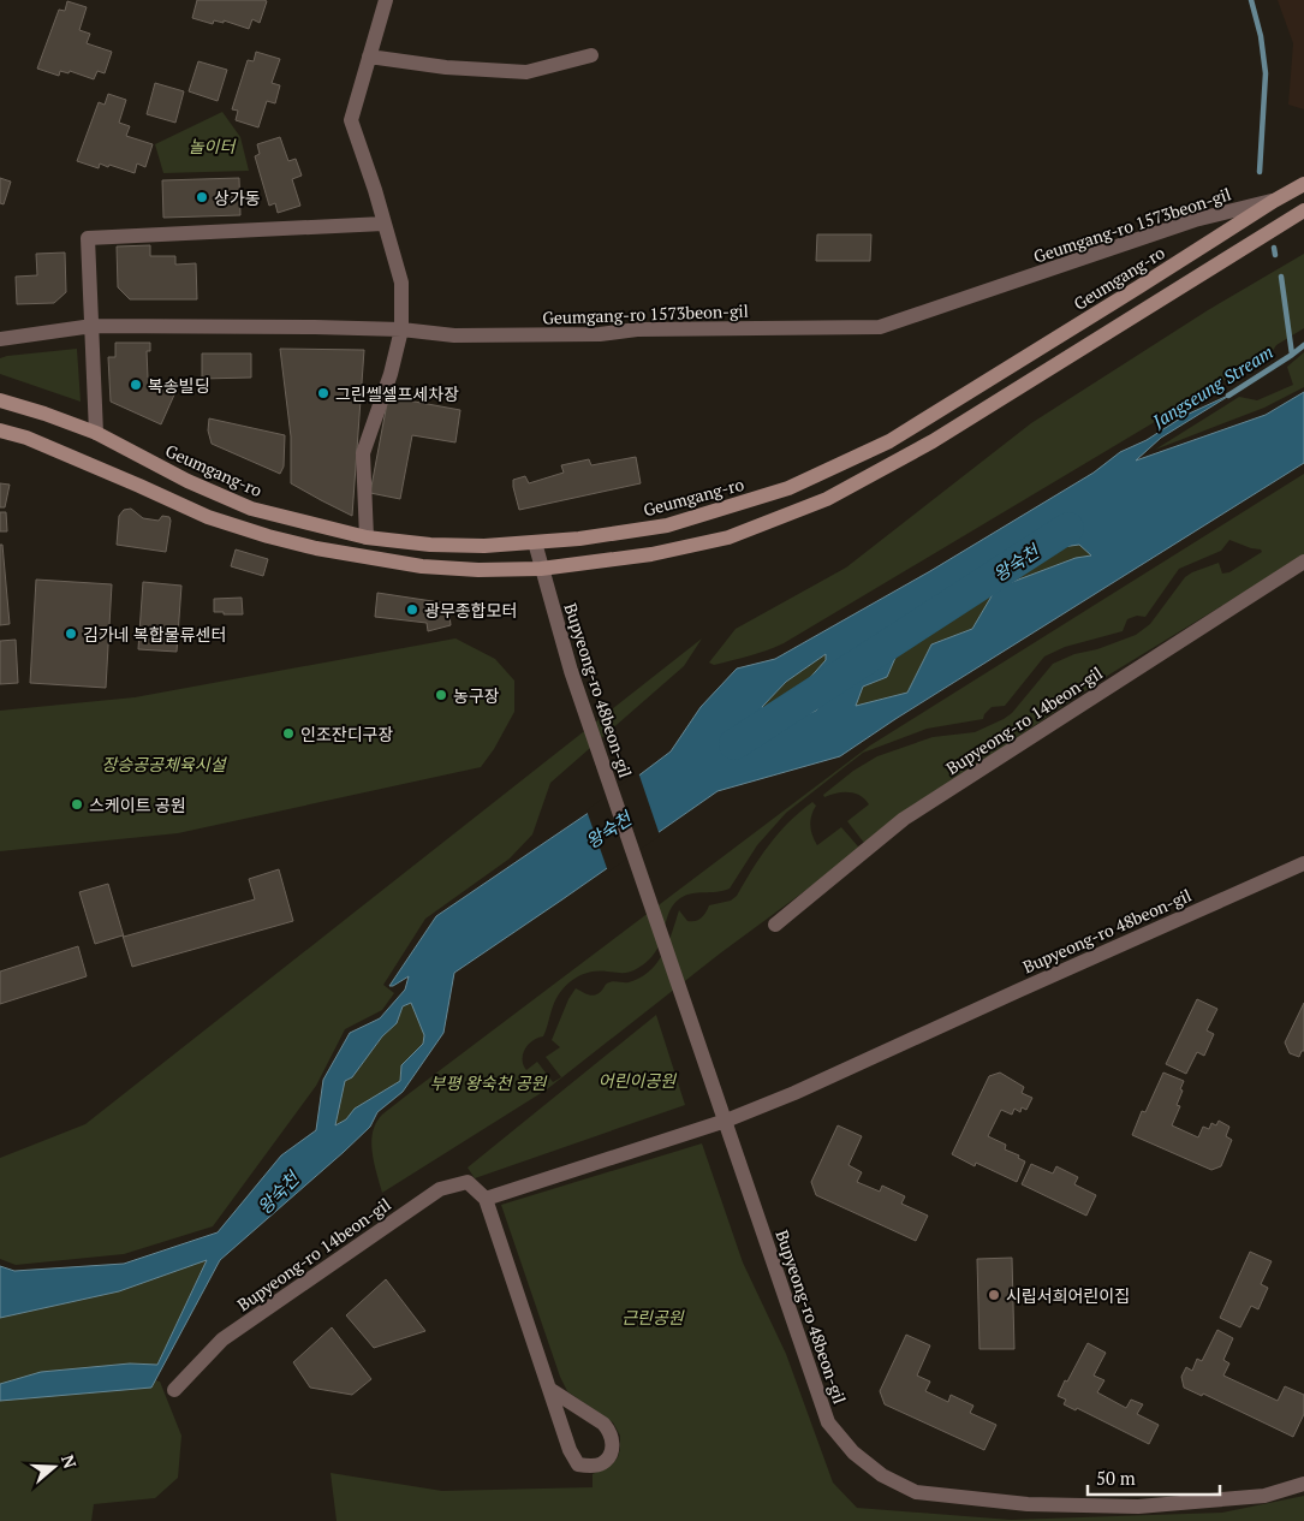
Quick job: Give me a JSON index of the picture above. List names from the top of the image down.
{
  "streets": {
    "main road": ["Geumgang-ro"],
    "street": ["Geumgang-ro 1573beon-gil", "Bupyeong-ro 48beon-gil", "Bupyeong-ro 14beon-gil"]
  },
  "crossings": [
    ["Geumgang-ro 1573beon-gil", "Geumgang-ro"],
    ["Geumgang-ro", "Bupyeong-ro 48beon-gil"]
  ],
  "water": ["Jangseung Stream", "왕숙천"],
  "parks": [
    "놀이터",
    "장승공공체육시설",
    "어린이공원",
    "부평 왕숙천 공원",
    "근린공원"
  ],
  "places": [
    "상가동",
    "복송빌딩",
    "그린쎌셀프세차장",
    "광무종합모터",
    "김가네 복합물류센터",
    "농구장",
    "인조잔디구장",
    "스케이트 공원",
    "시립서희어린이집"
  ],
  "scale_bar": "50 m",
  "north": "right"
}
